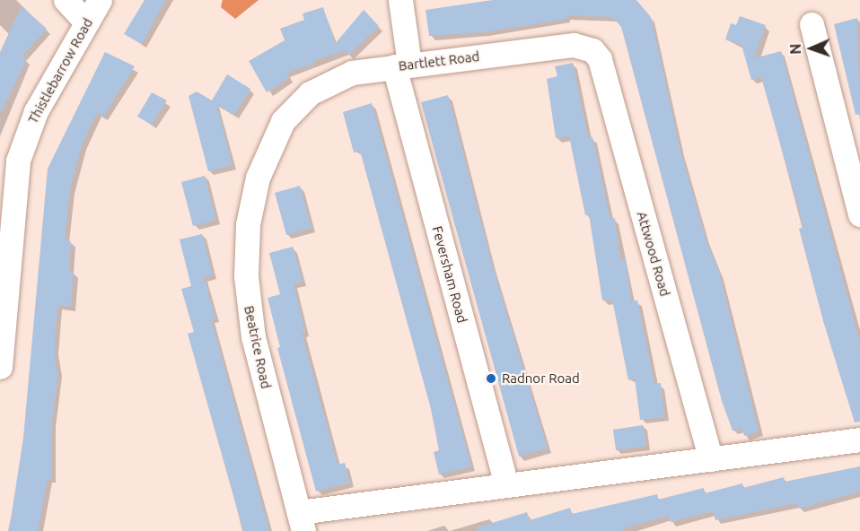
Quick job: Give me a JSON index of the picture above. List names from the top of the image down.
{
  "streets": {
    "street": [
      "Bartlett Road",
      "Thistlebarrow Road",
      "Attwood Road",
      "Feversham Road",
      "Beatrice Road"
    ]
  },
  "crossings": [
    ["Bartlett Road", "Attwood Road"],
    ["Bartlett Road", "Feversham Road"],
    ["Bartlett Road", "Beatrice Road"]
  ],
  "places": ["Radnor Road"],
  "north": "left"
}
